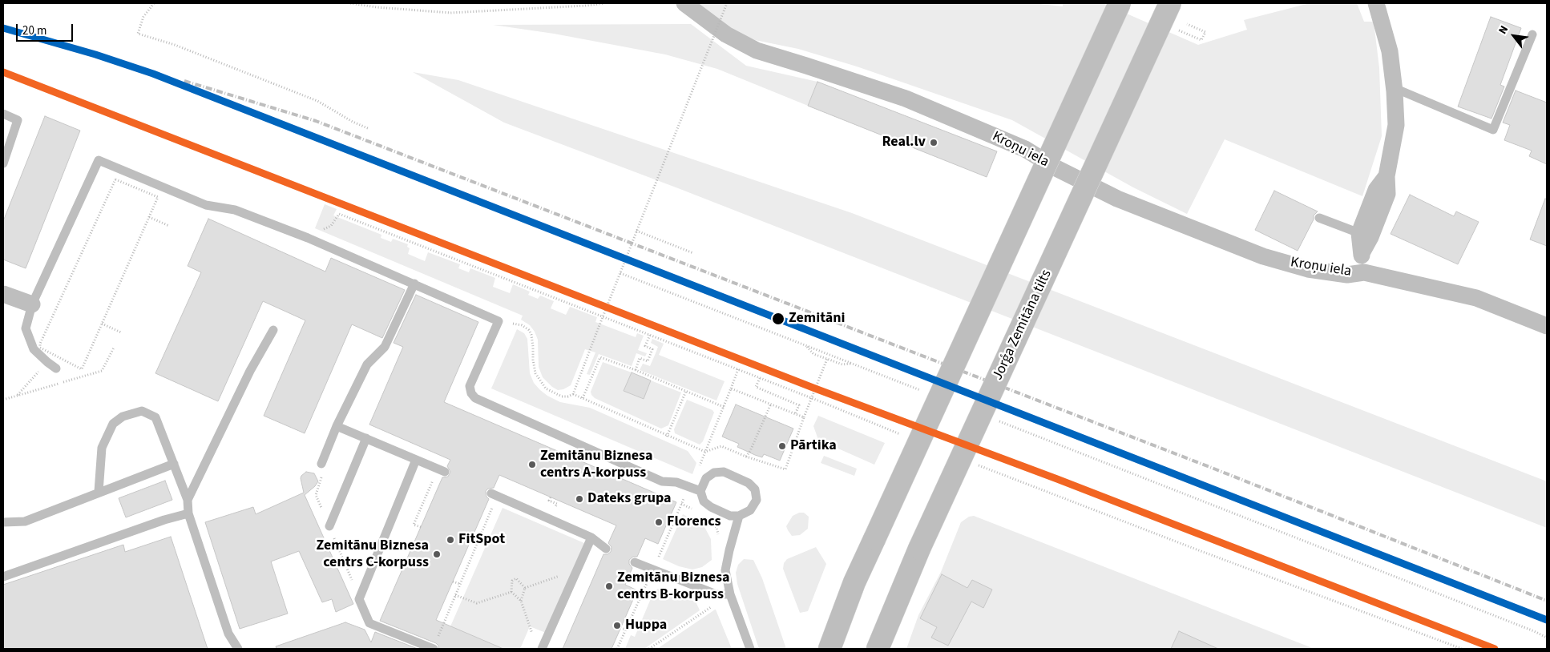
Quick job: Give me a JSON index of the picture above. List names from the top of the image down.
{
  "streets": {
    "main road": ["Jorģa Zemitāna tilts"],
    "street": ["Kroņu iela"]
  },
  "places": [
    "Real.lv",
    "Zemitāni",
    "Pārtika",
    "Zemitānu Biznesa centrs A-korpuss",
    "Dateks grupa",
    "Florencs",
    "FitSpot",
    "Zemitānu Biznesa centrs C-korpuss",
    "Zemitānu Biznesa centrs B-korpuss",
    "Huppa"
  ],
  "scale_bar": "20 m",
  "north": "top left"
}
